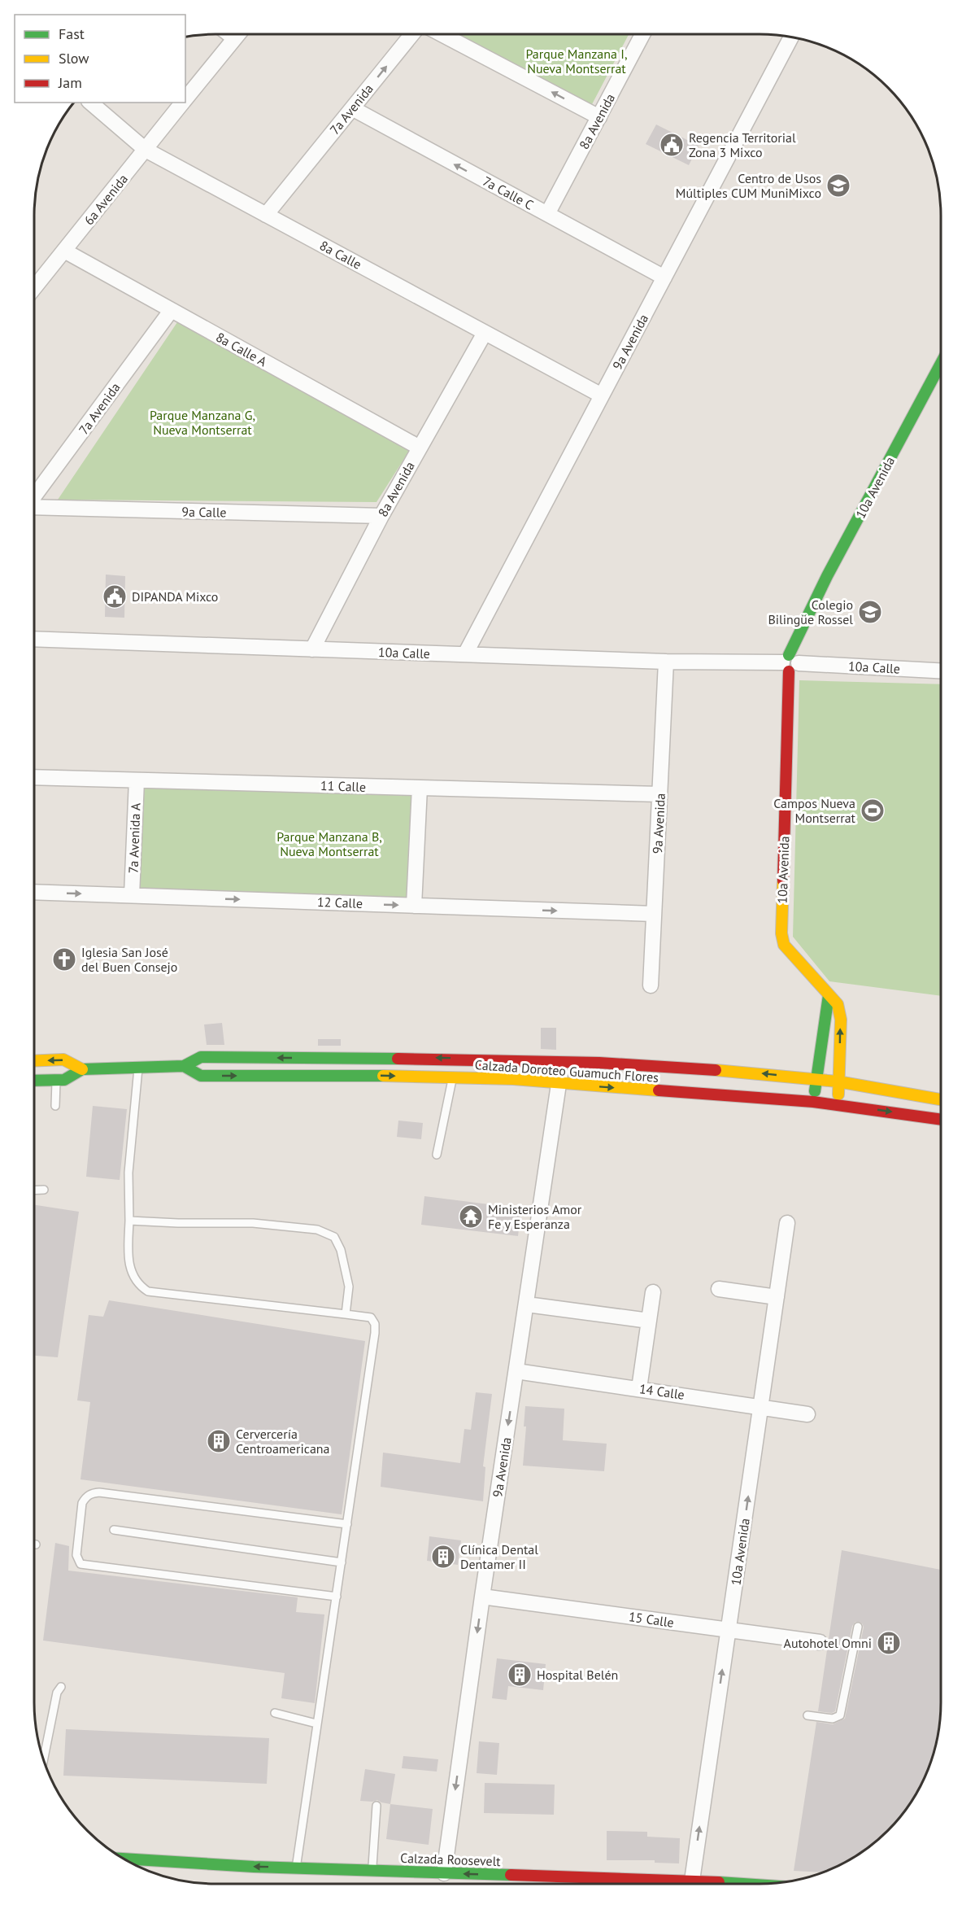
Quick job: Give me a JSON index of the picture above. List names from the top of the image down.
{
  "streets": {
    "main road": ["10a Avenida", "Calzada Doroteo Guamuch Flores", "Calzada Roosevelt"],
    "street": [
      "7a Avenida",
      "8a Avenida",
      "7a Calle C",
      "6a Avenida",
      "8a Calle",
      "9a Avenida",
      "8a Calle A",
      "9a Calle",
      "10a Calle",
      "11 Calle",
      "7a Avenida A",
      "12 Calle",
      "14 Calle",
      "15 Calle"
    ]
  },
  "crossings": [
    ["7a Avenida", "7a Calle C"],
    ["7a Avenida", "8a Calle"],
    ["7a Avenida", "8a Calle A"],
    ["8a Avenida", "7a Calle C"],
    ["8a Avenida", "8a Calle"],
    ["8a Avenida", "8a Calle A"],
    ["8a Avenida", "9a Calle"],
    ["8a Avenida", "10a Calle"],
    ["7a Calle C", "9a Avenida"],
    ["6a Avenida", "8a Calle"],
    ["6a Avenida", "8a Calle A"],
    ["8a Calle", "9a Avenida"],
    ["9a Avenida", "10a Calle"],
    ["9a Avenida", "11 Calle"],
    ["9a Avenida", "12 Calle"],
    ["9a Avenida", "Calzada Doroteo Guamuch Flores"],
    ["9a Avenida", "14 Calle"],
    ["9a Avenida", "15 Calle"],
    ["9a Avenida", "Calzada Roosevelt"],
    ["10a Avenida", "10a Calle"],
    ["10a Avenida", "Calzada Doroteo Guamuch Flores"],
    ["10a Avenida", "14 Calle"],
    ["10a Avenida", "15 Calle"],
    ["10a Avenida", "Calzada Roosevelt"],
    ["11 Calle", "7a Avenida A"],
    ["7a Avenida A", "12 Calle"]
  ],
  "one_way": ["10a Avenida", "12 Calle", "Calzada Roosevelt"],
  "parks": ["Parque Manzana I, Nueva Montserrat", "Parque Manzana G, Nueva Montserrat", "Parque Manzana B, Nueva Montserrat"],
  "places": {
    "public building": ["Regencia Territorial Zona 3 Mixco", "DIPANDA Mixco"],
    "school or university": ["Centro de Usos Múltiples CUM MuniMixco", "Colegio Bilingüe Rossel"],
    "sports": ["Campos Nueva Montserrat"],
    "church": ["Iglesia San José del Buen Consejo"],
    "temple": ["Ministerios Amor Fe y Esperanza"],
    "building": [
      "Cervercería Centroamericana",
      "Clínica Dental Dentamer II",
      "Autohotel Omni",
      "Hospital Belén"
    ]
  },
  "legend": ["Fast", "Slow", "Jam"]
}
